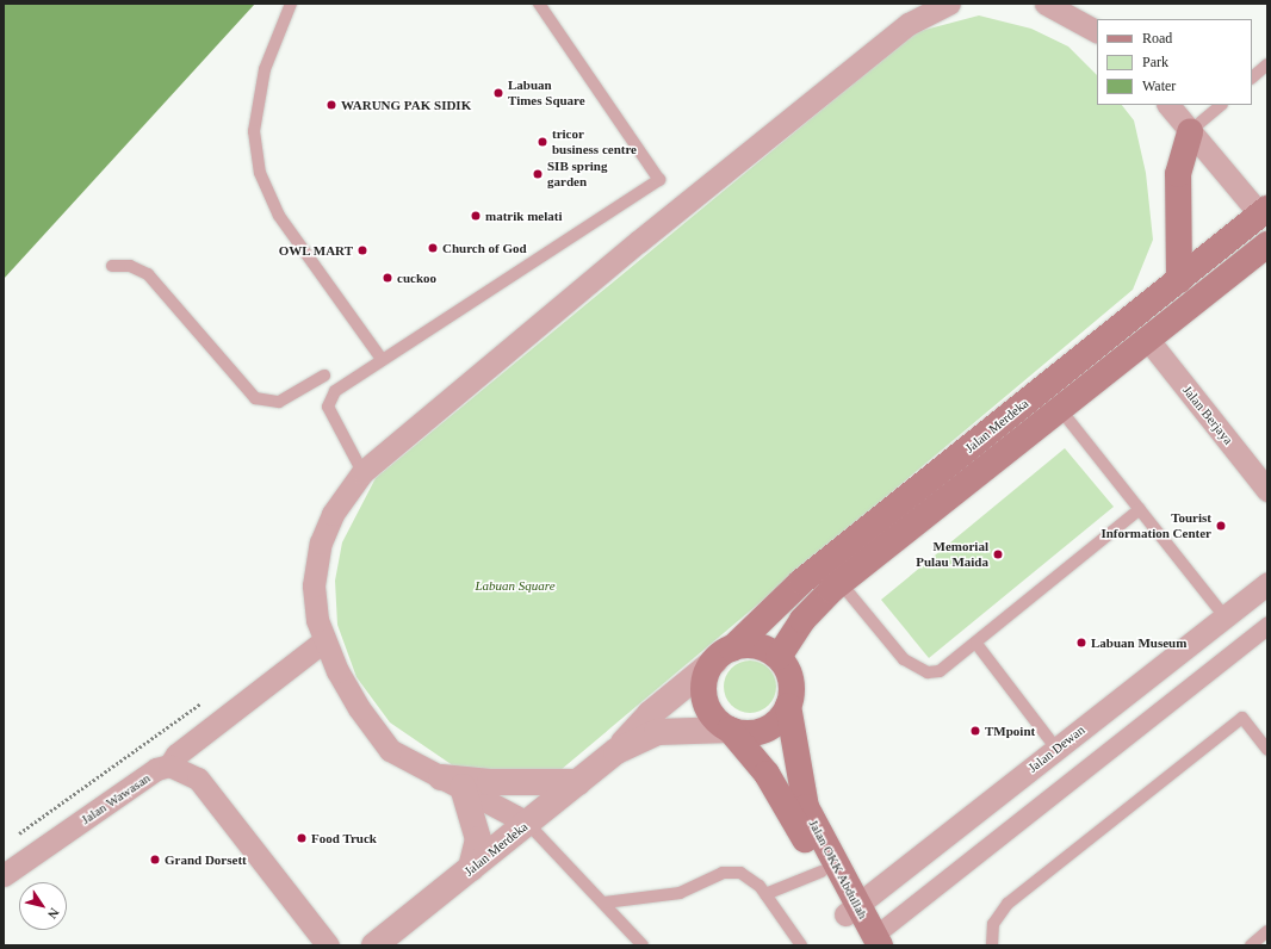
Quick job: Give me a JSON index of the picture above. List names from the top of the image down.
{
  "streets": {
    "main road": ["Jalan Merdeka", "Jalan OKK Abdullah"],
    "street": ["Jalan Berjaya", "Jalan Dewan", "Jalan Wawasan"]
  },
  "crossings": [
    ["Jalan Berjaya", "Jalan Merdeka"],
    ["Jalan Merdeka", "Jalan OKK Abdullah"],
    ["Jalan Dewan", "Jalan OKK Abdullah"]
  ],
  "parks": ["Labuan Square"],
  "places": [
    "Labuan Times Square",
    "WARUNG PAK SIDIK",
    "tricor business centre",
    "SIB spring garden",
    "matrik melati",
    "Church of God",
    "OWL MART",
    "cuckoo",
    "Tourist Information Center",
    "Memorial Pulau Maida",
    "Labuan Museum",
    "TMpoint",
    "Food Truck",
    "Grand Dorsett"
  ],
  "legend": ["Road", "Park", "Water"],
  "north": "bottom right"
}
